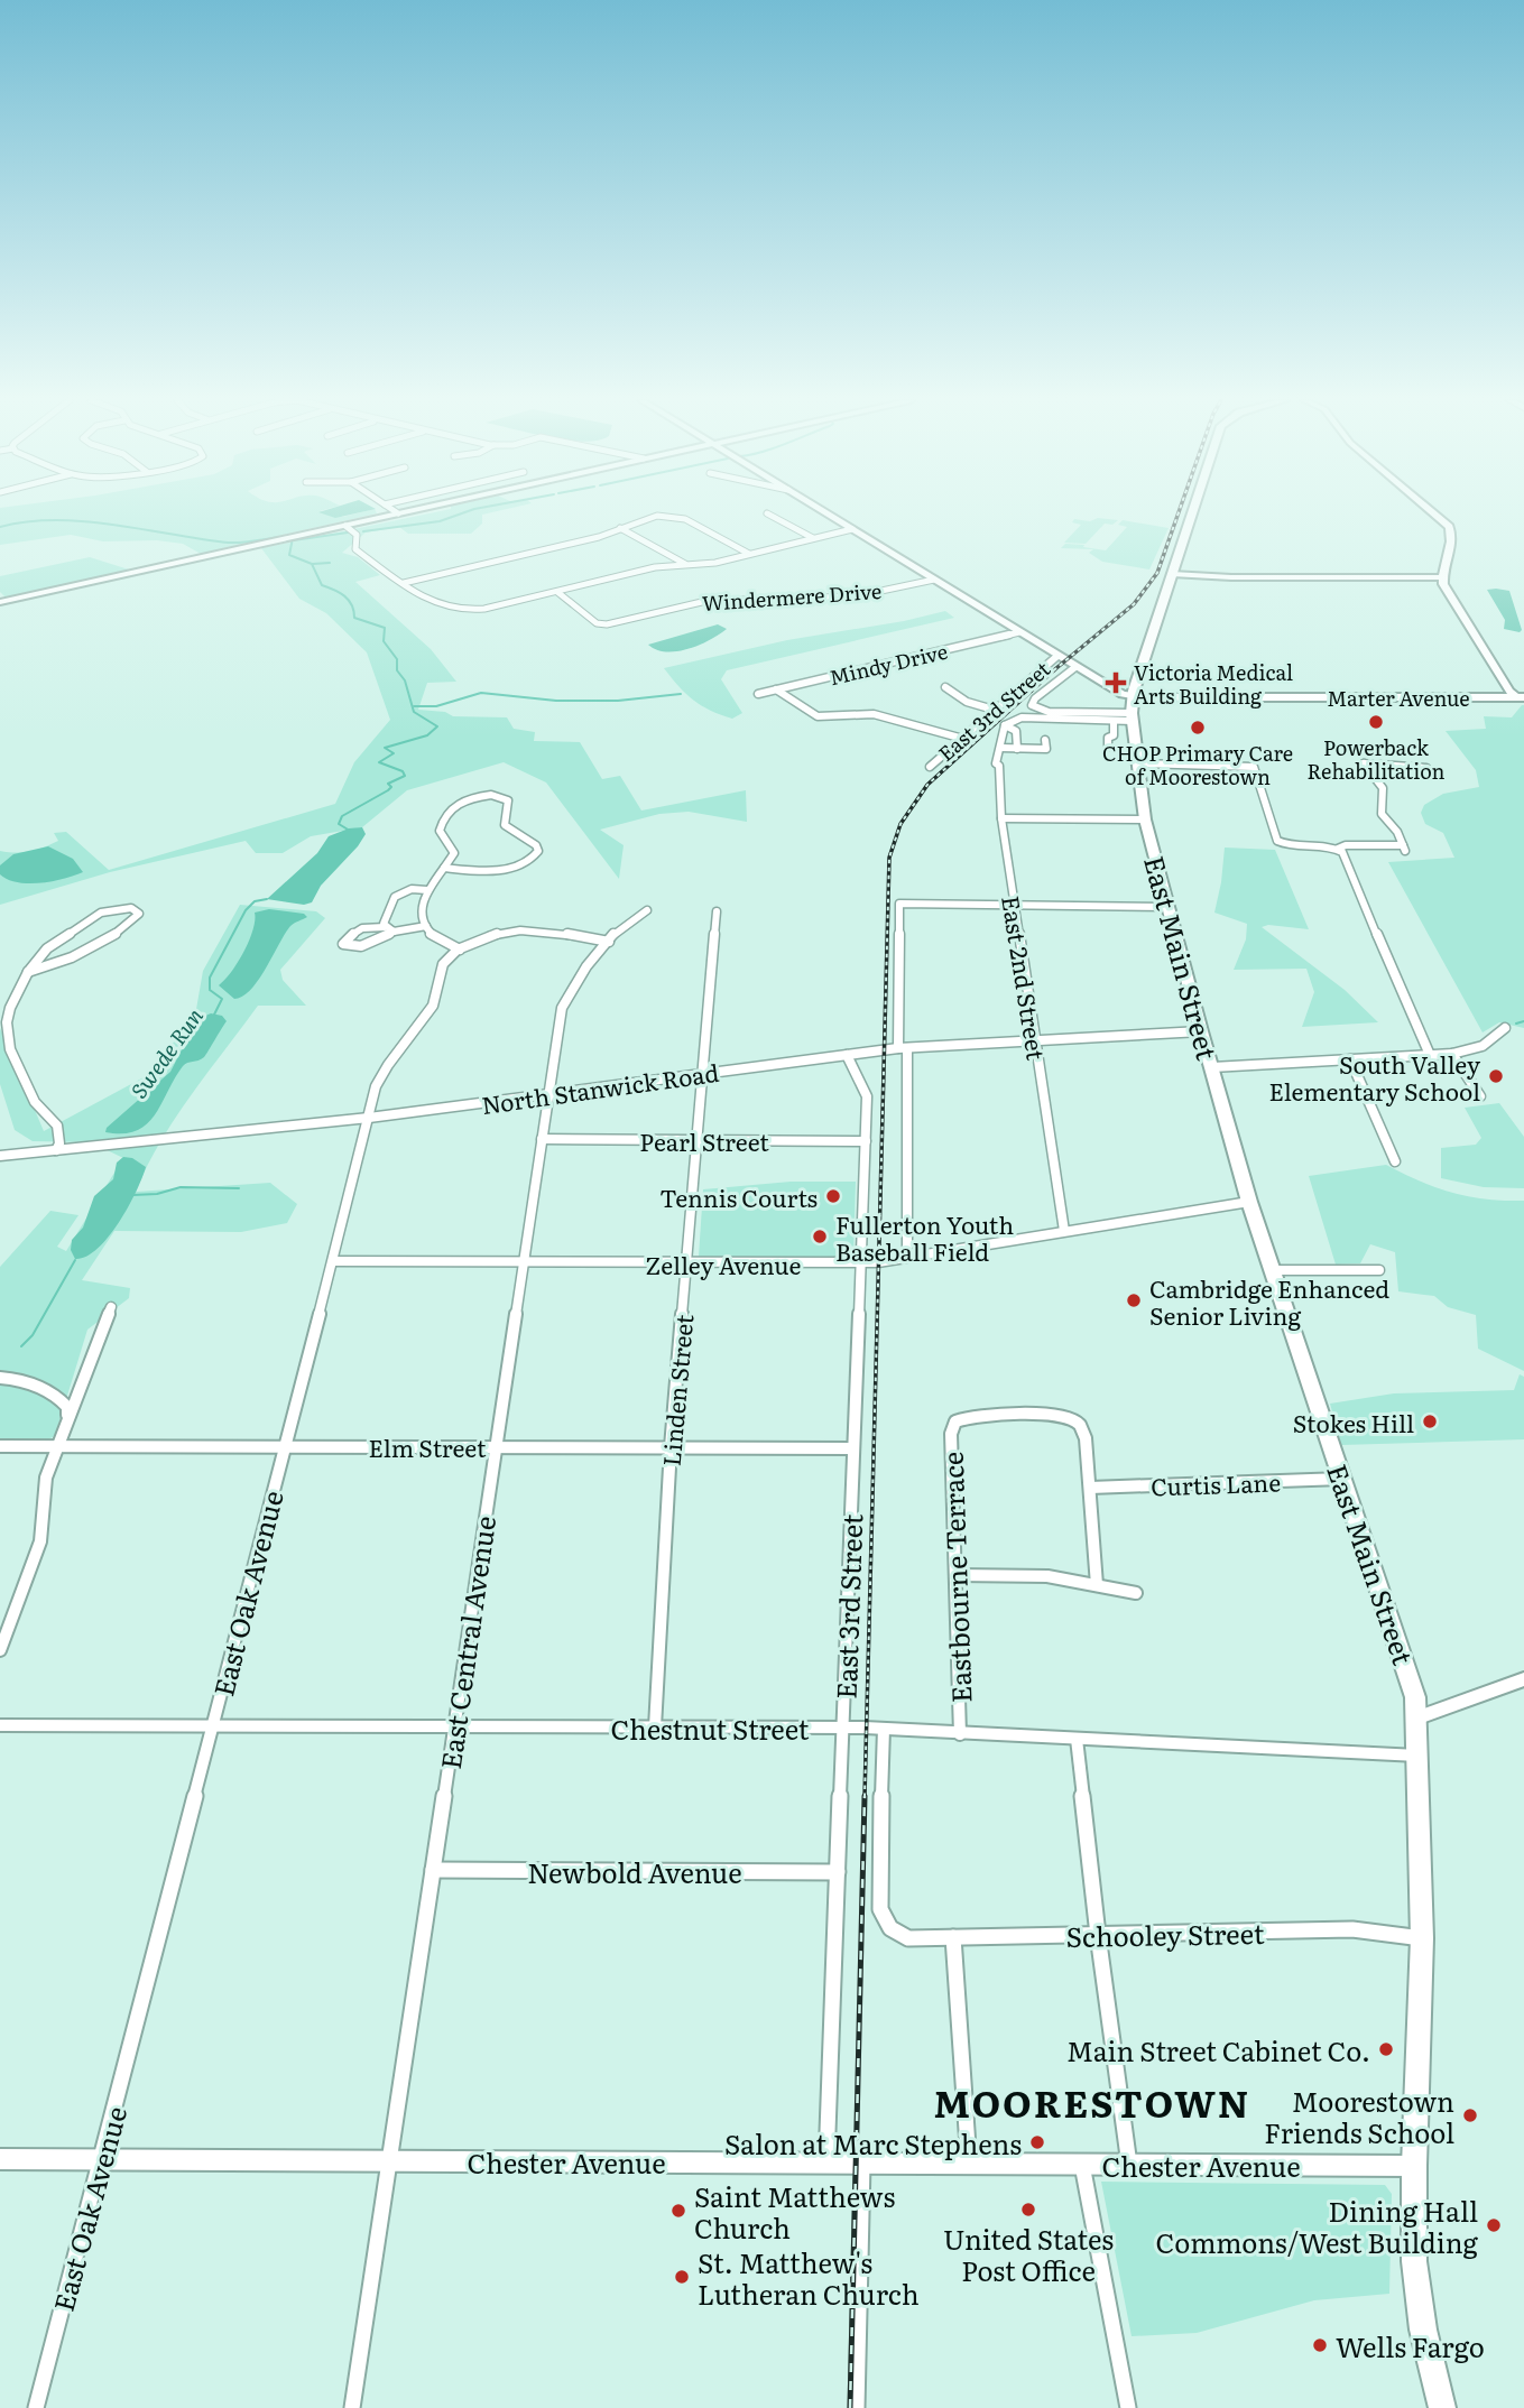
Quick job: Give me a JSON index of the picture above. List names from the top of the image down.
{
  "streets": {
    "main road": ["East Main Street", "Chester Avenue"],
    "street": [
      "Windermere Drive",
      "Mindy Drive",
      "Marter Avenue",
      "East 3rd Street",
      "East 2nd Street",
      "North Stanwick Road",
      "Pearl Street",
      "Zelley Avenue",
      "Linden Street",
      "Elm Street",
      "Curtis Lane",
      "Eastbourne Terrace",
      "East Oak Avenue",
      "East Central Avenue",
      "Chestnut Street",
      "Newbold Avenue",
      "Schooley Street"
    ]
  },
  "crossings": [
    ["Marter Avenue", "East Main Street"],
    ["East 3rd Street", "North Stanwick Road"],
    ["East 3rd Street", "Pearl Street"],
    ["East 3rd Street", "Zelley Avenue"],
    ["East 3rd Street", "Elm Street"],
    ["East 3rd Street", "Chestnut Street"],
    ["East 3rd Street", "Newbold Avenue"],
    ["East 3rd Street", "Chester Avenue"],
    ["East Main Street", "North Stanwick Road"],
    ["East Main Street", "Zelley Avenue"],
    ["East Main Street", "Curtis Lane"],
    ["East Main Street", "Chestnut Street"],
    ["East Main Street", "Schooley Street"],
    ["East Main Street", "Chester Avenue"],
    ["East 2nd Street", "North Stanwick Road"],
    ["East 2nd Street", "Zelley Avenue"],
    ["North Stanwick Road", "Linden Street"],
    ["North Stanwick Road", "East Oak Avenue"],
    ["North Stanwick Road", "East Central Avenue"],
    ["Pearl Street", "Linden Street"],
    ["Pearl Street", "East Central Avenue"],
    ["Zelley Avenue", "Linden Street"],
    ["Zelley Avenue", "East Oak Avenue"],
    ["Zelley Avenue", "East Central Avenue"],
    ["Linden Street", "Elm Street"],
    ["Linden Street", "Chestnut Street"],
    ["Elm Street", "East Oak Avenue"],
    ["Elm Street", "East Central Avenue"],
    ["Curtis Lane", "Eastbourne Terrace"],
    ["Eastbourne Terrace", "Chestnut Street"],
    ["East Oak Avenue", "Chestnut Street"],
    ["East Oak Avenue", "Chester Avenue"],
    ["East Central Avenue", "Chestnut Street"],
    ["East Central Avenue", "Newbold Avenue"],
    ["East Central Avenue", "Chester Avenue"],
    ["Chestnut Street", "Schooley Street"]
  ],
  "districts": ["MOORESTOWN"],
  "water": ["Swede Run"],
  "places": {
    "health": ["Victoria Medical Arts Building"],
    "other": [
      "Powerback Rehabilitation",
      "CHOP Primary Care of Moorestown",
      "South Valley Elementary School",
      "Tennis Courts",
      "Fullerton Youth Baseball Field",
      "Cambridge Enhanced Senior Living",
      "Stokes Hill",
      "Main Street Cabinet Co.",
      "Moorestown Friends School",
      "Salon at Marc Stephens",
      "United States Post Office",
      "Saint Matthews Church",
      "Dining Hall Commons/West Building",
      "St. Matthew's Lutheran Church",
      "Wells Fargo"
    ]
  }
}
